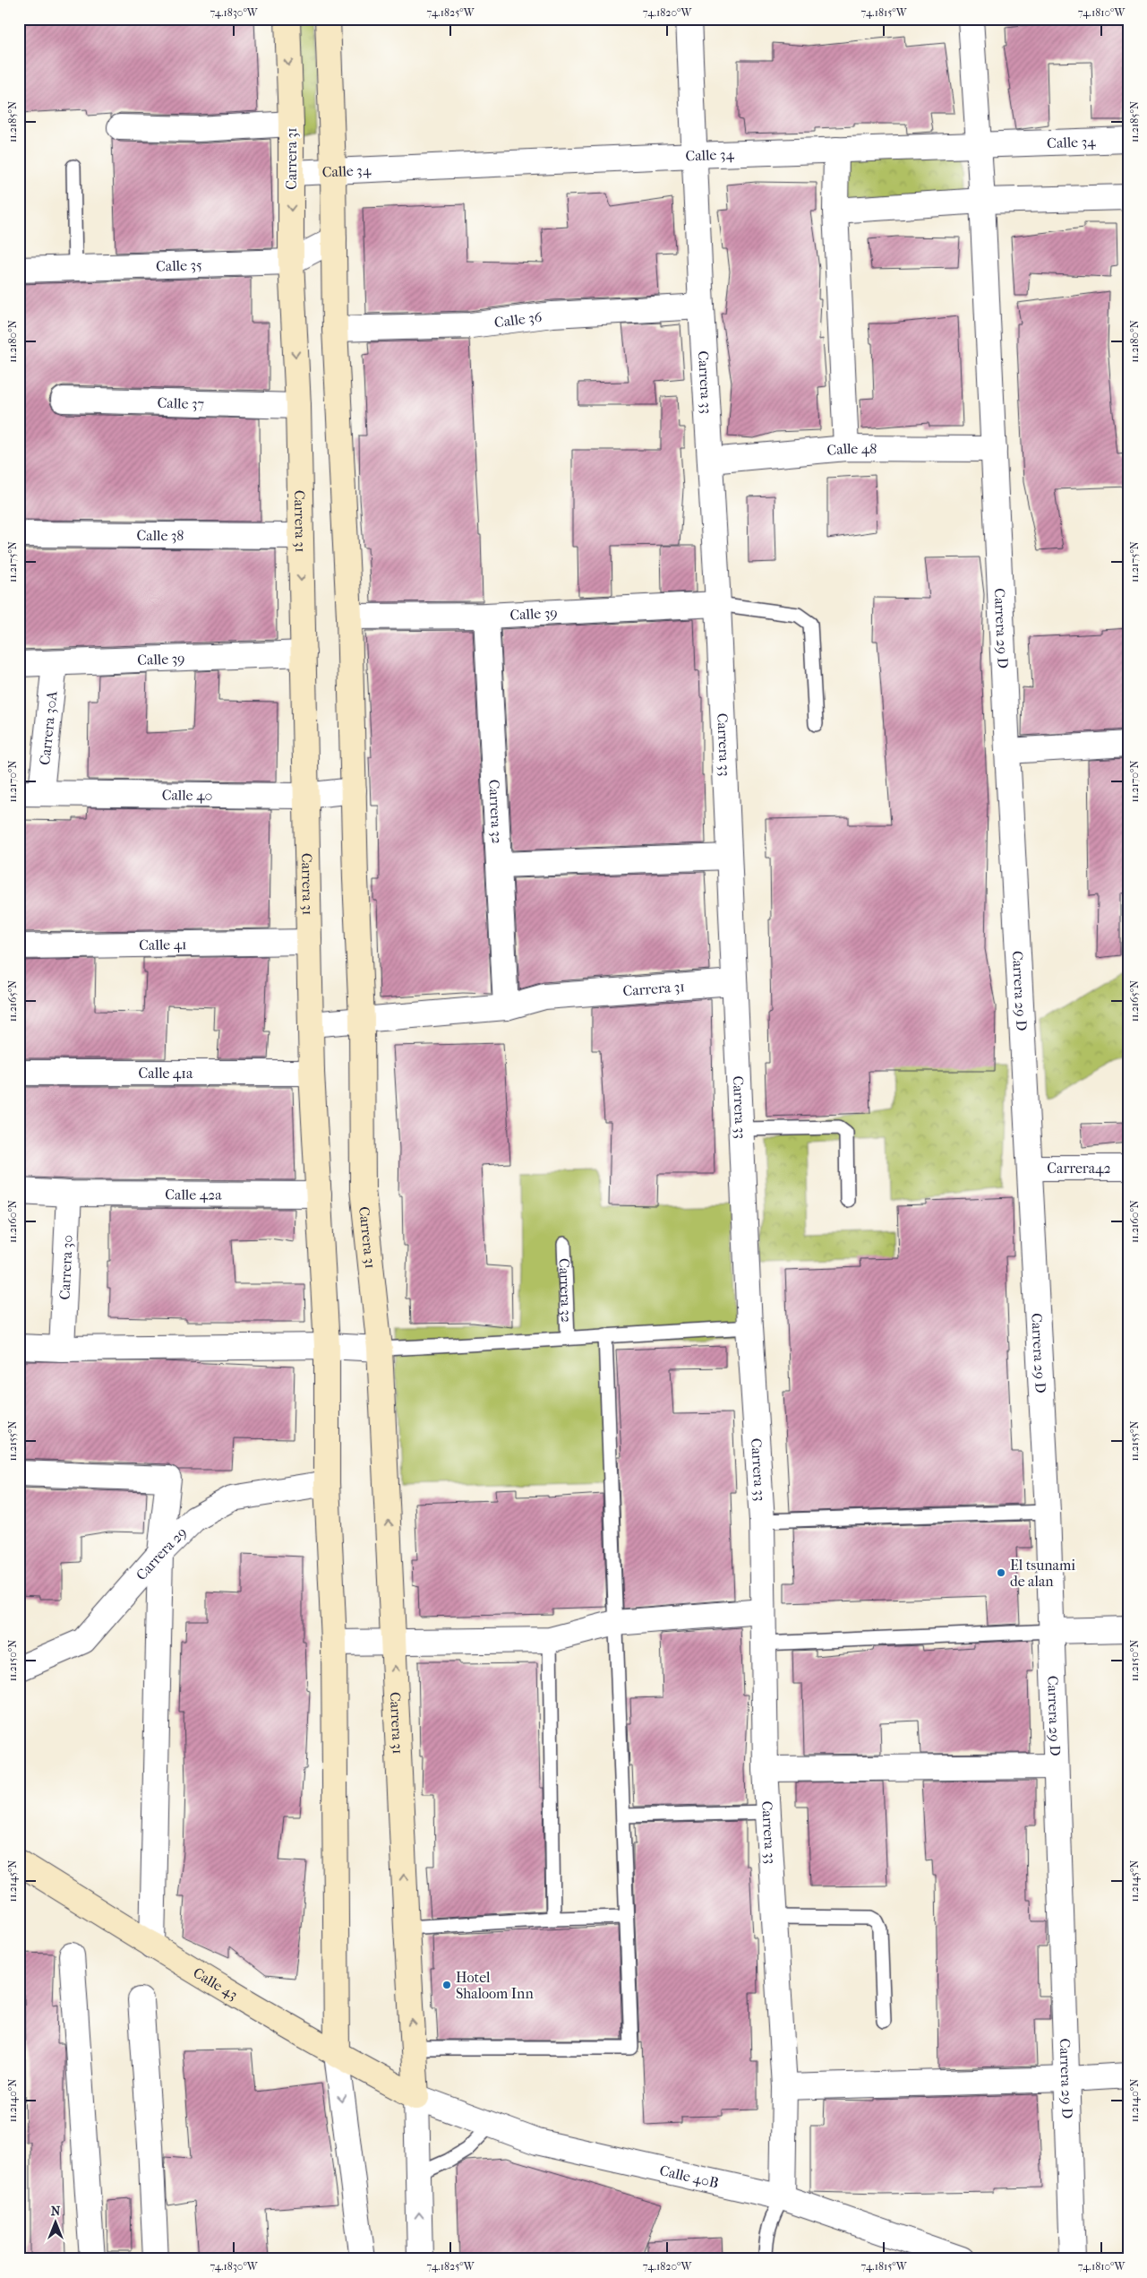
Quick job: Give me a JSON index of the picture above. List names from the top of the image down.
{
  "streets": {
    "street": [
      "Calle 34",
      "Carrera 31",
      "Calle 35",
      "Calle 36",
      "Carrera 33",
      "Calle 37",
      "Calle 48",
      "Calle 38",
      "Calle 39",
      "Carrera 29 D",
      "Carrera 30A",
      "Calle 40",
      "Carrera 32",
      "Calle 41",
      "Calle 41a",
      "Carrera42",
      "Calle 42a",
      "Carrera 30",
      "Carrera 29",
      "Calle 43",
      "Calle 40B"
    ]
  },
  "crossings": [
    ["Calle 34", "Carrera 31"],
    ["Calle 34", "Carrera 33"],
    ["Calle 34", "Carrera 29 D"],
    ["Carrera 31", "Calle 35"],
    ["Carrera 31", "Calle 36"],
    ["Carrera 31", "Carrera 33"],
    ["Carrera 31", "Calle 37"],
    ["Carrera 31", "Calle 38"],
    ["Carrera 31", "Calle 39"],
    ["Carrera 31", "Calle 40"],
    ["Carrera 31", "Carrera 32"],
    ["Carrera 31", "Calle 41"],
    ["Carrera 31", "Calle 41a"],
    ["Carrera 31", "Calle 42a"],
    ["Carrera 31", "Carrera 29"],
    ["Carrera 31", "Calle 43"],
    ["Carrera 31", "Calle 40B"],
    ["Calle 36", "Carrera 33"],
    ["Carrera 33", "Calle 48"],
    ["Carrera 33", "Calle 39"],
    ["Carrera 33", "Calle 40B"],
    ["Calle 48", "Carrera 29 D"],
    ["Calle 39", "Carrera 30A"],
    ["Calle 39", "Carrera 32"],
    ["Carrera 29 D", "Carrera42"],
    ["Carrera 30A", "Calle 40"],
    ["Calle 42a", "Carrera 30"],
    ["Calle 43", "Calle 40B"]
  ],
  "places": ["El tsunami de alan", "Hotel Shaloom Inn"],
  "north": "top",
  "coordinates": [
    "74.1830°W",
    "74.1825°W",
    "74.1820°W",
    "74.1815°W",
    "74.1810°W",
    "11.2185°N",
    "11.2180°N",
    "11.2175°N",
    "11.2170°N",
    "11.2165°N",
    "11.2160°N",
    "11.2155°N",
    "11.2150°N",
    "11.2145°N",
    "11.2140°N"
  ]
}
